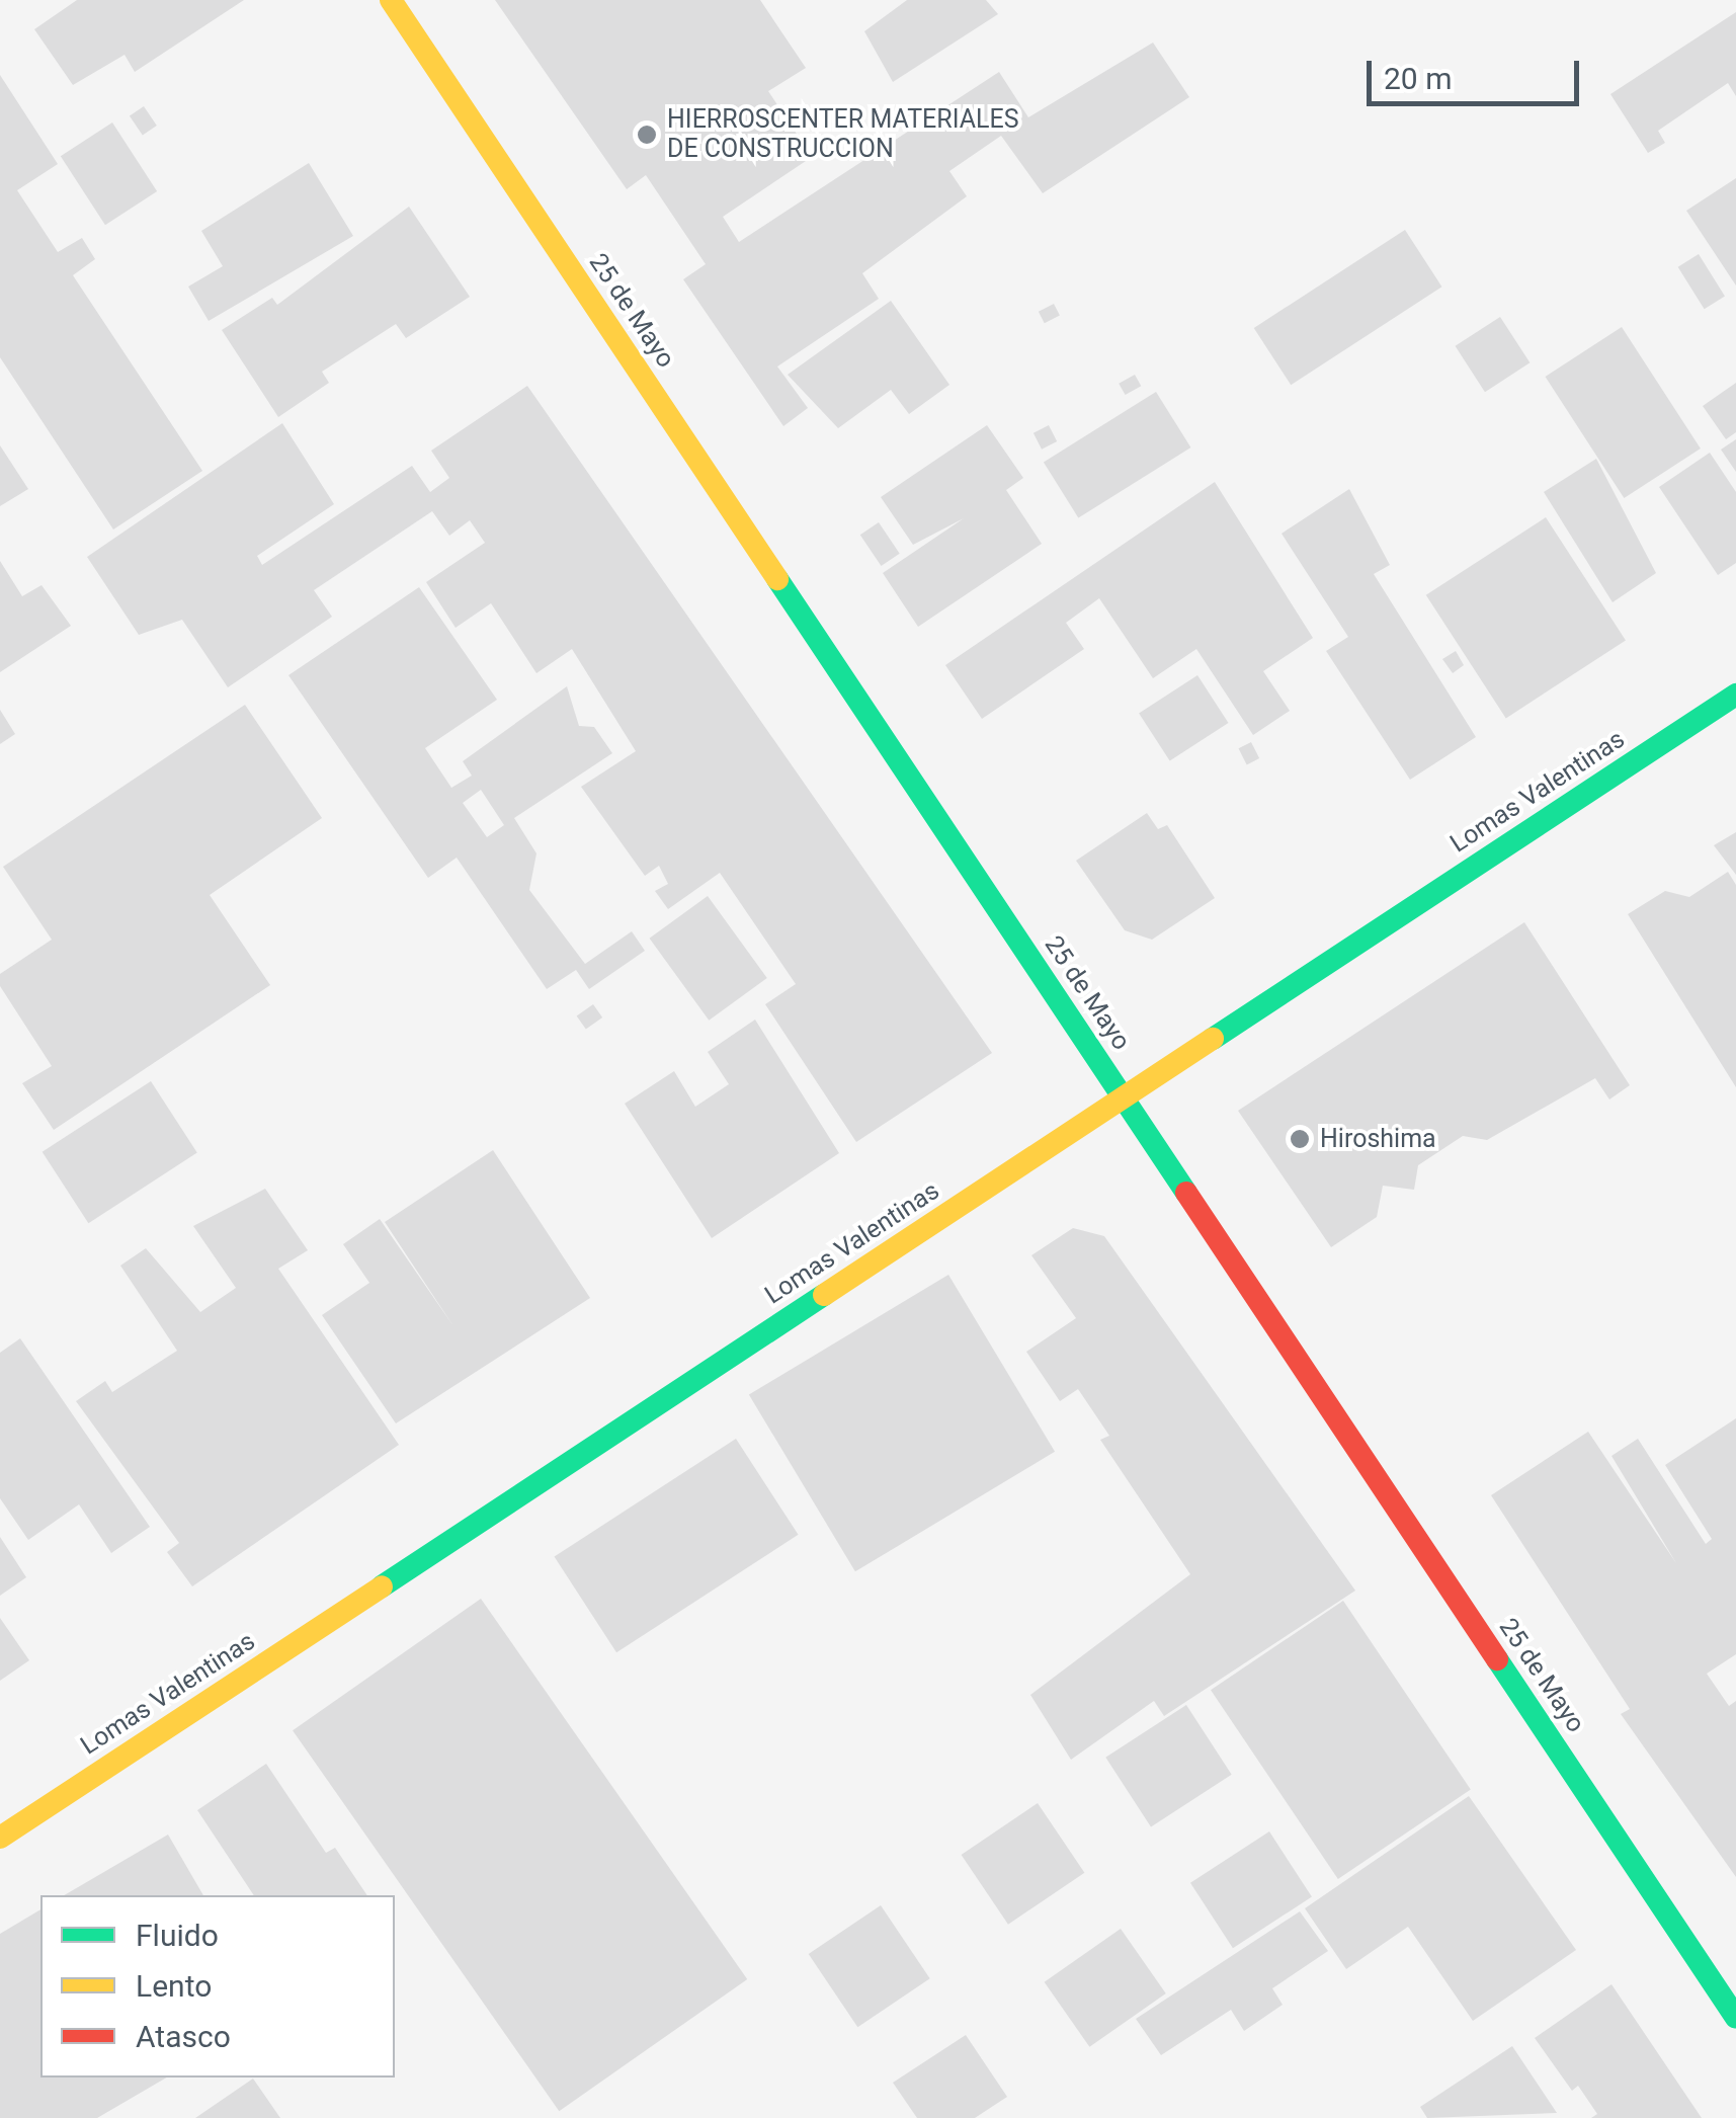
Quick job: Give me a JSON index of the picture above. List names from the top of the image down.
{
  "streets": {
    "street": ["25 de Mayo", "Lomas Valentinas"]
  },
  "crossings": [
    ["25 de Mayo", "Lomas Valentinas"]
  ],
  "places": ["HIERROSCENTER MATERIALES DE CONSTRUCCION", "Hiroshima"],
  "legend": ["Fluido", "Lento", "Atasco"],
  "scale_bar": "20 m"
}
